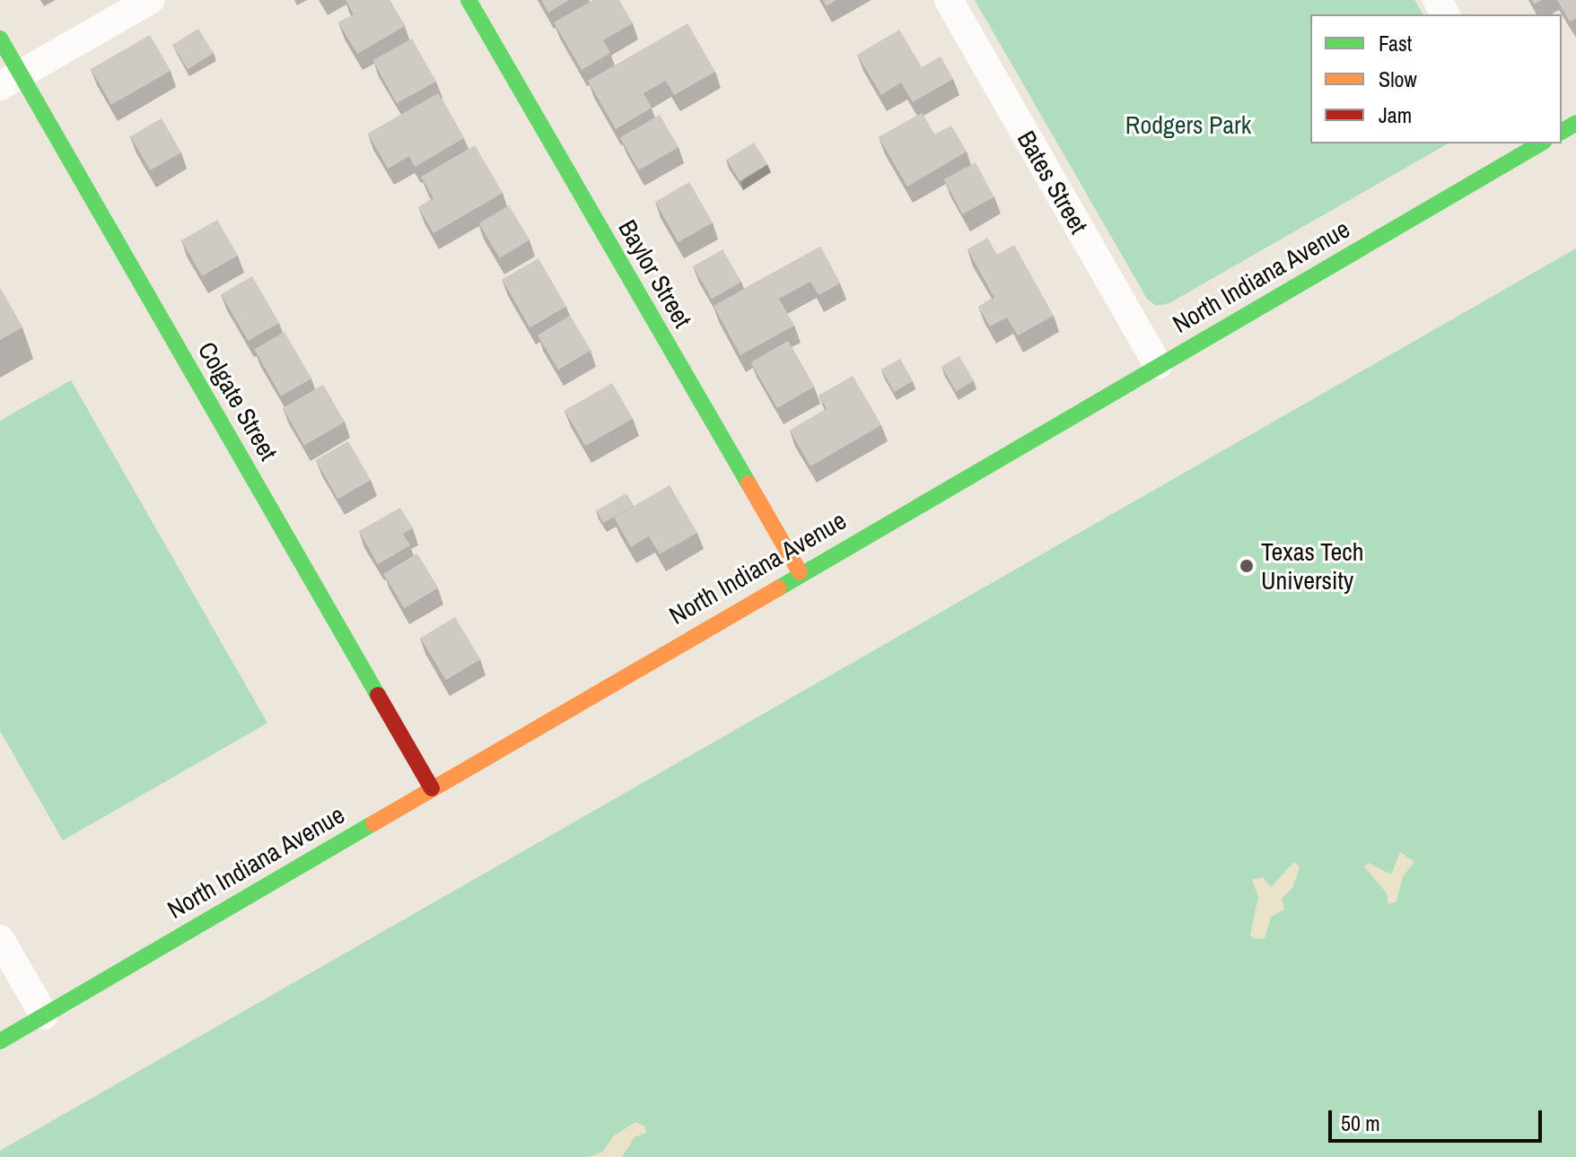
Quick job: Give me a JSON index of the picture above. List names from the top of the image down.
{
  "streets": {
    "main road": ["Baylor Street", "North Indiana Avenue", "Colgate Street"],
    "street": ["Bates Street"]
  },
  "crossings": [
    ["Bates Street", "North Indiana Avenue"],
    ["Baylor Street", "North Indiana Avenue"],
    ["North Indiana Avenue", "Colgate Street"]
  ],
  "parks": ["Rodgers Park"],
  "places": ["Texas Tech University"],
  "legend": ["Fast", "Slow", "Jam"],
  "scale_bar": "50 m"
}
